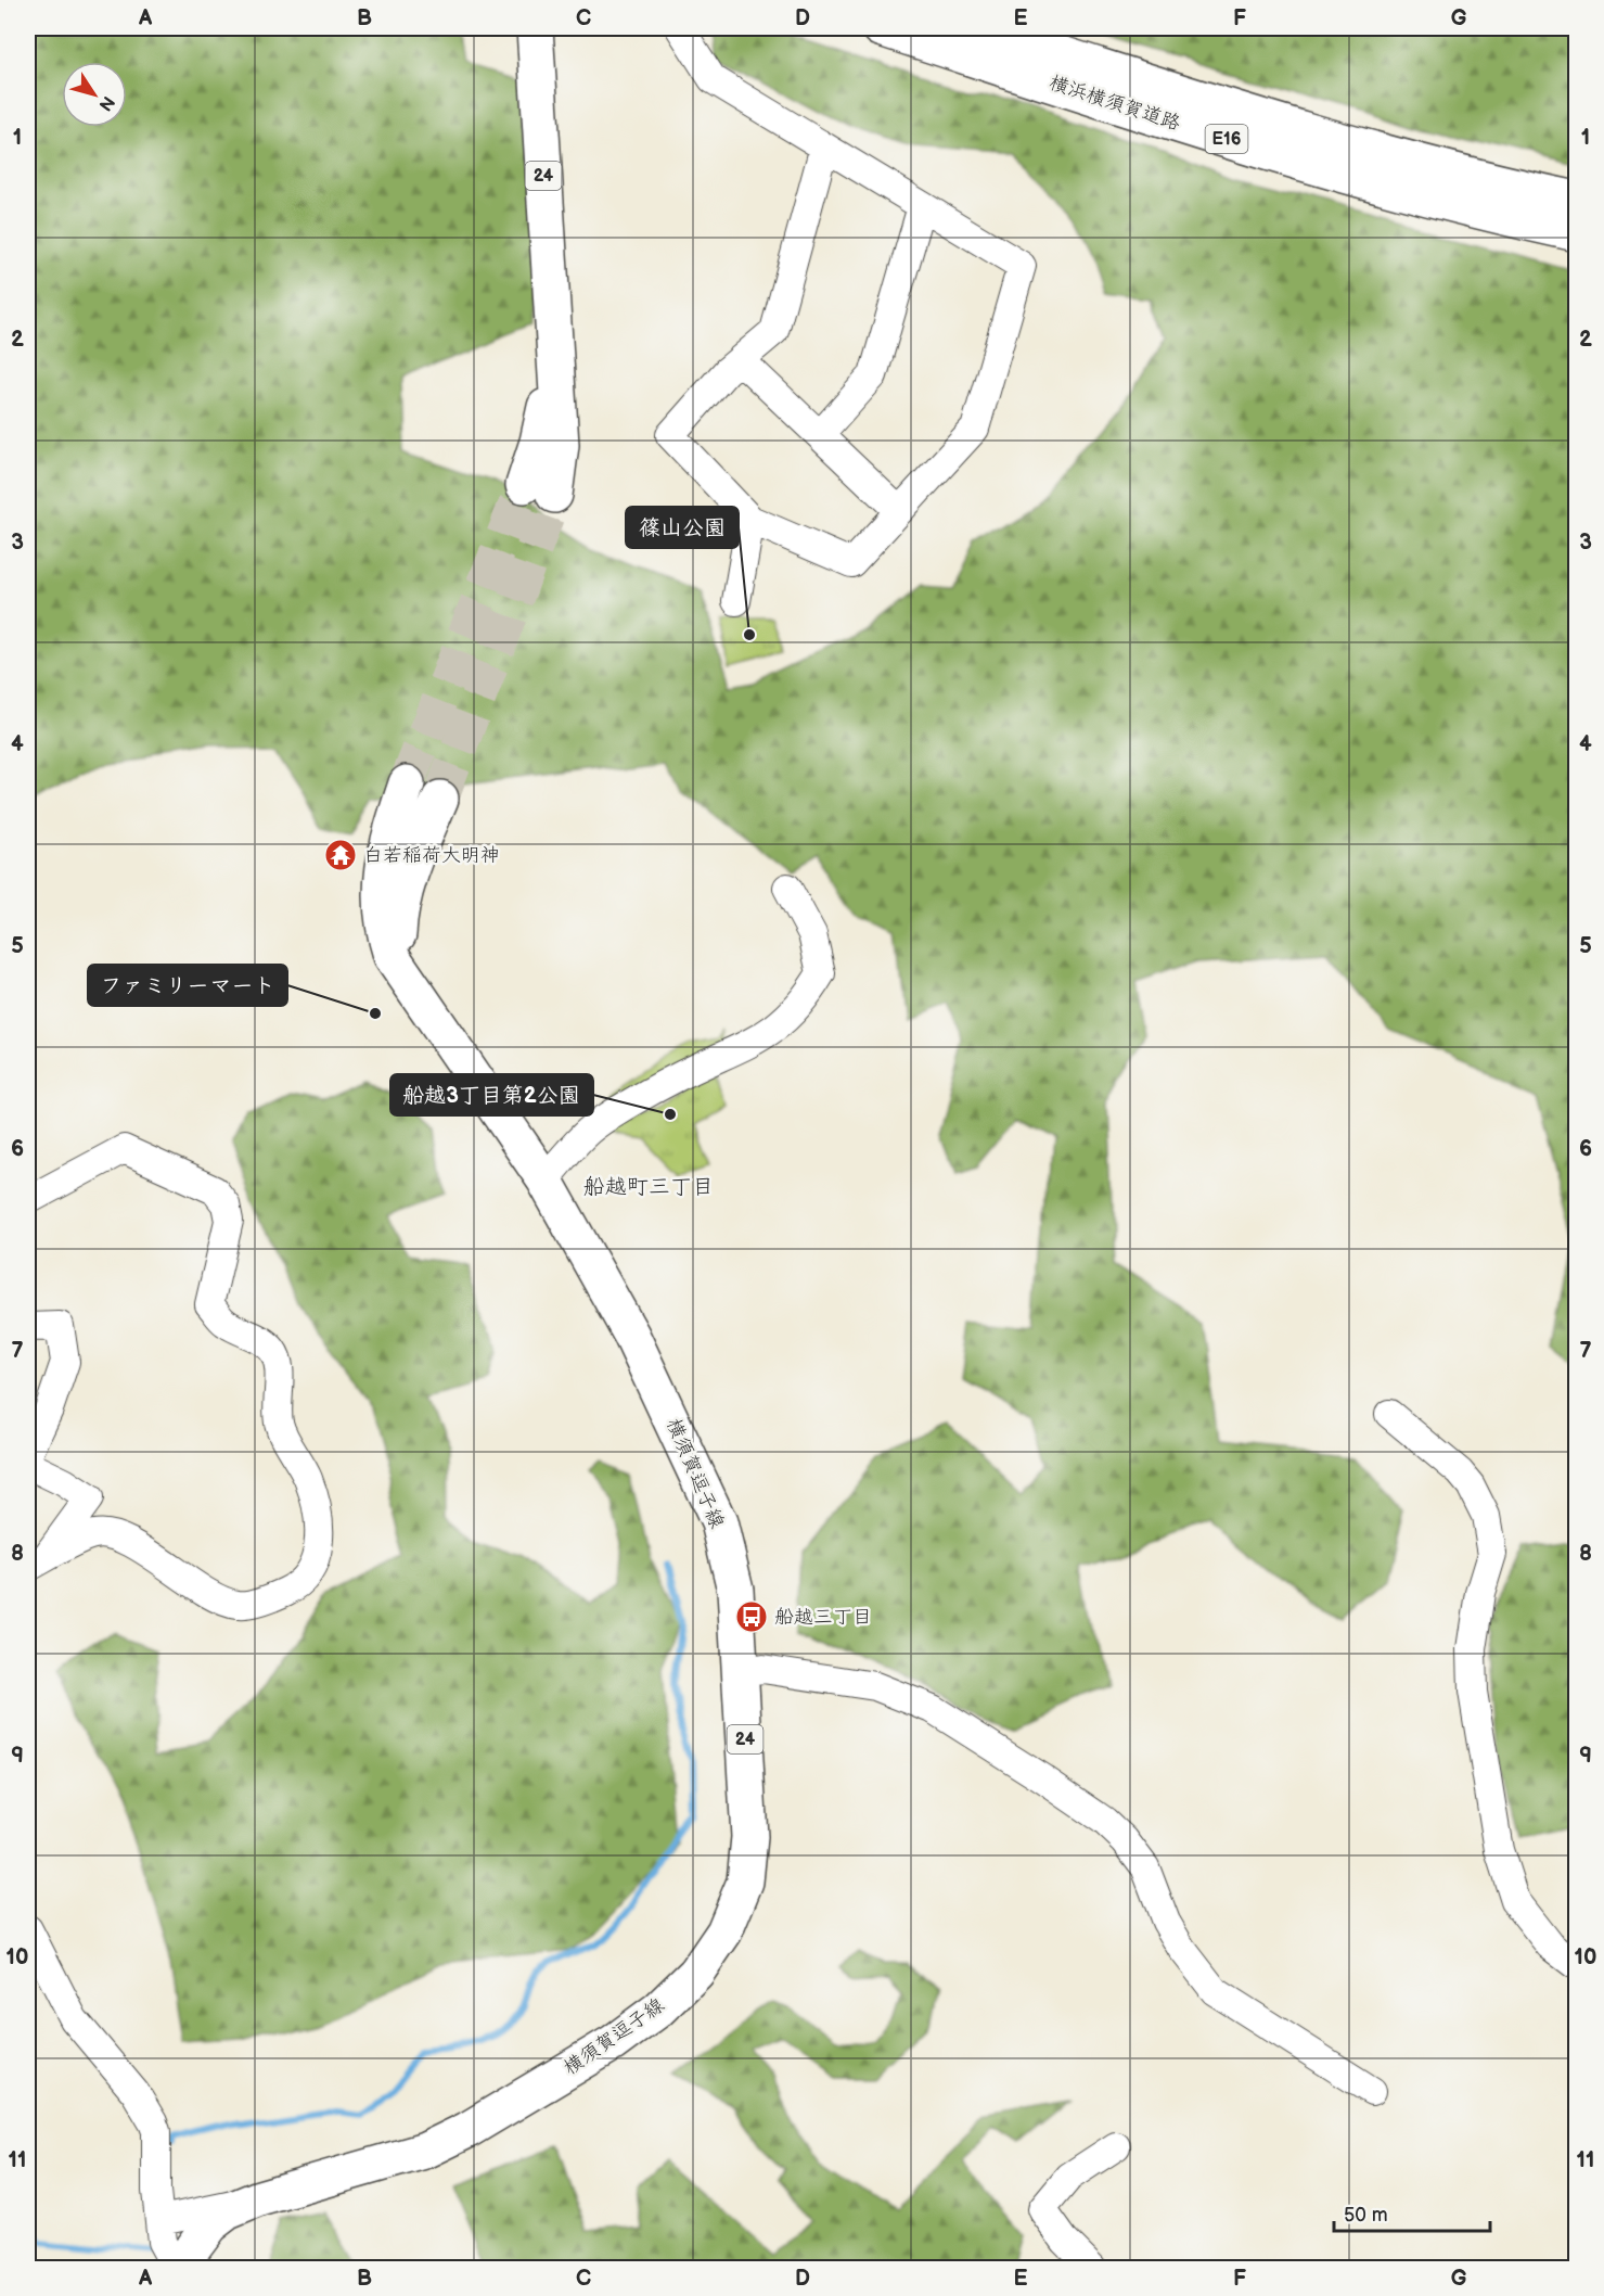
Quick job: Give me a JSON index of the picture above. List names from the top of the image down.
{
  "streets": {
    "main road": [
      "横浜横須賀道路",
      "E16",
      "24",
      "横須賀逗子線"
    ]
  },
  "districts": ["船越町三丁目"],
  "places": {
    "other": ["篠山公園", "ファミリーマート", "船越3丁目第2公園"],
    "temple": ["白若稲荷大明神"],
    "bus stop": ["船越三丁目"]
  },
  "scale_bar": "50 m",
  "north": "bottom right",
  "grid": {
    "columns": [
      "A",
      "B",
      "C",
      "D",
      "E",
      "F",
      "G"
    ],
    "rows": [
      "1",
      "2",
      "3",
      "4",
      "5",
      "6",
      "7",
      "8",
      "9",
      "10",
      "11"
    ]
  }
}
